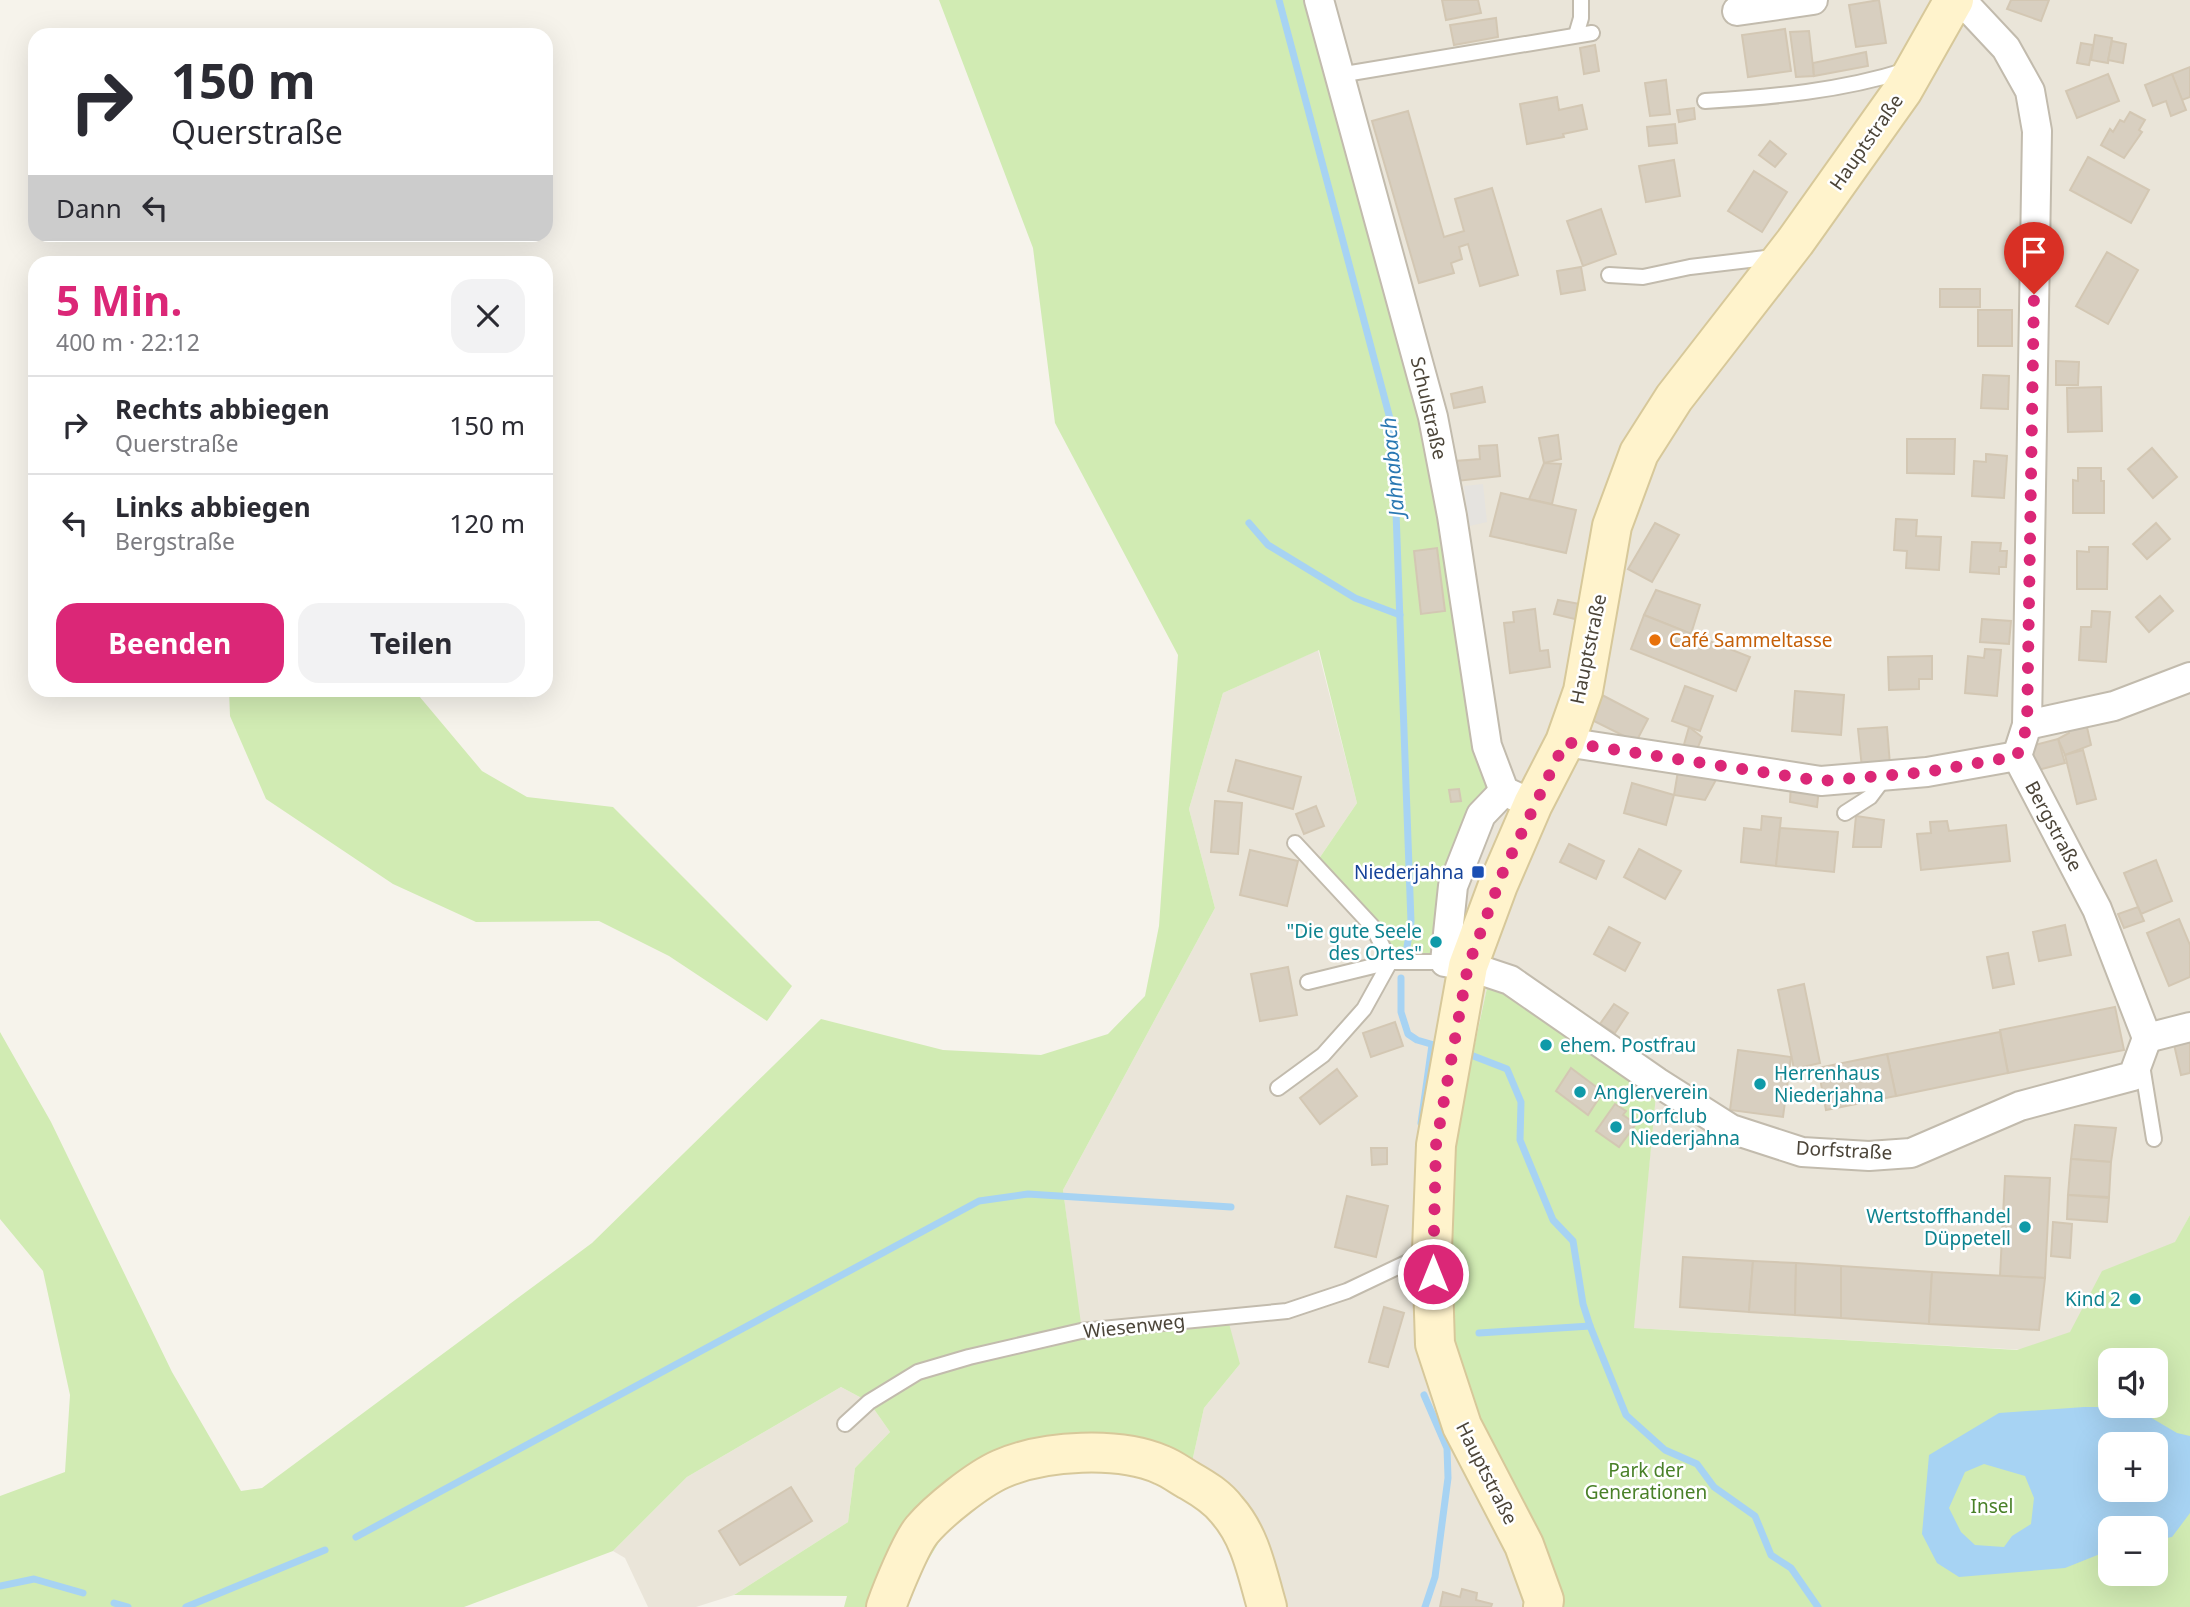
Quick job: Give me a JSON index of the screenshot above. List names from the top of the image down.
{
  "streets": {
    "street": [
      "Hauptstraße",
      "Schulstraße",
      "Bergstraße",
      "Dorfstraße"
    ],
    "lane": ["Wiesenweg"]
  },
  "crossings": [
    ["Hauptstraße", "Schulstraße"],
    ["Hauptstraße", "Dorfstraße"],
    ["Hauptstraße", "Wiesenweg"],
    ["Bergstraße", "Dorfstraße"]
  ],
  "water": ["Jahnabach"],
  "parks": ["Park der Generationen", "Insel"],
  "places": {
    "other": [
      "Café Sammeltasse",
      "\"Die gute Seele des Ortes\"",
      "ehem. Postfrau",
      "Herrenhaus Niederjahna",
      "Anglerverein",
      "Dorfclub Niederjahna",
      "Wertstoffhandel Düppetell",
      "Kind 2"
    ],
    "transit": ["Niederjahna"]
  },
  "page": {
    "turn": ["150 m", "Querstraße"],
    "then": "Dann",
    "heading": ["5 Min.", "400 m · 22:12"],
    "list": [
      {
        "name": "Rechts abbiegen",
        "note": "Querstraße",
        "value": "150 m"
      },
      {
        "name": "Links abbiegen",
        "note": "Bergstraße",
        "value": "120 m"
      }
    ],
    "buttons": ["Beenden", "Teilen"],
    "map_buttons": ["+", "−"]
  }
}
